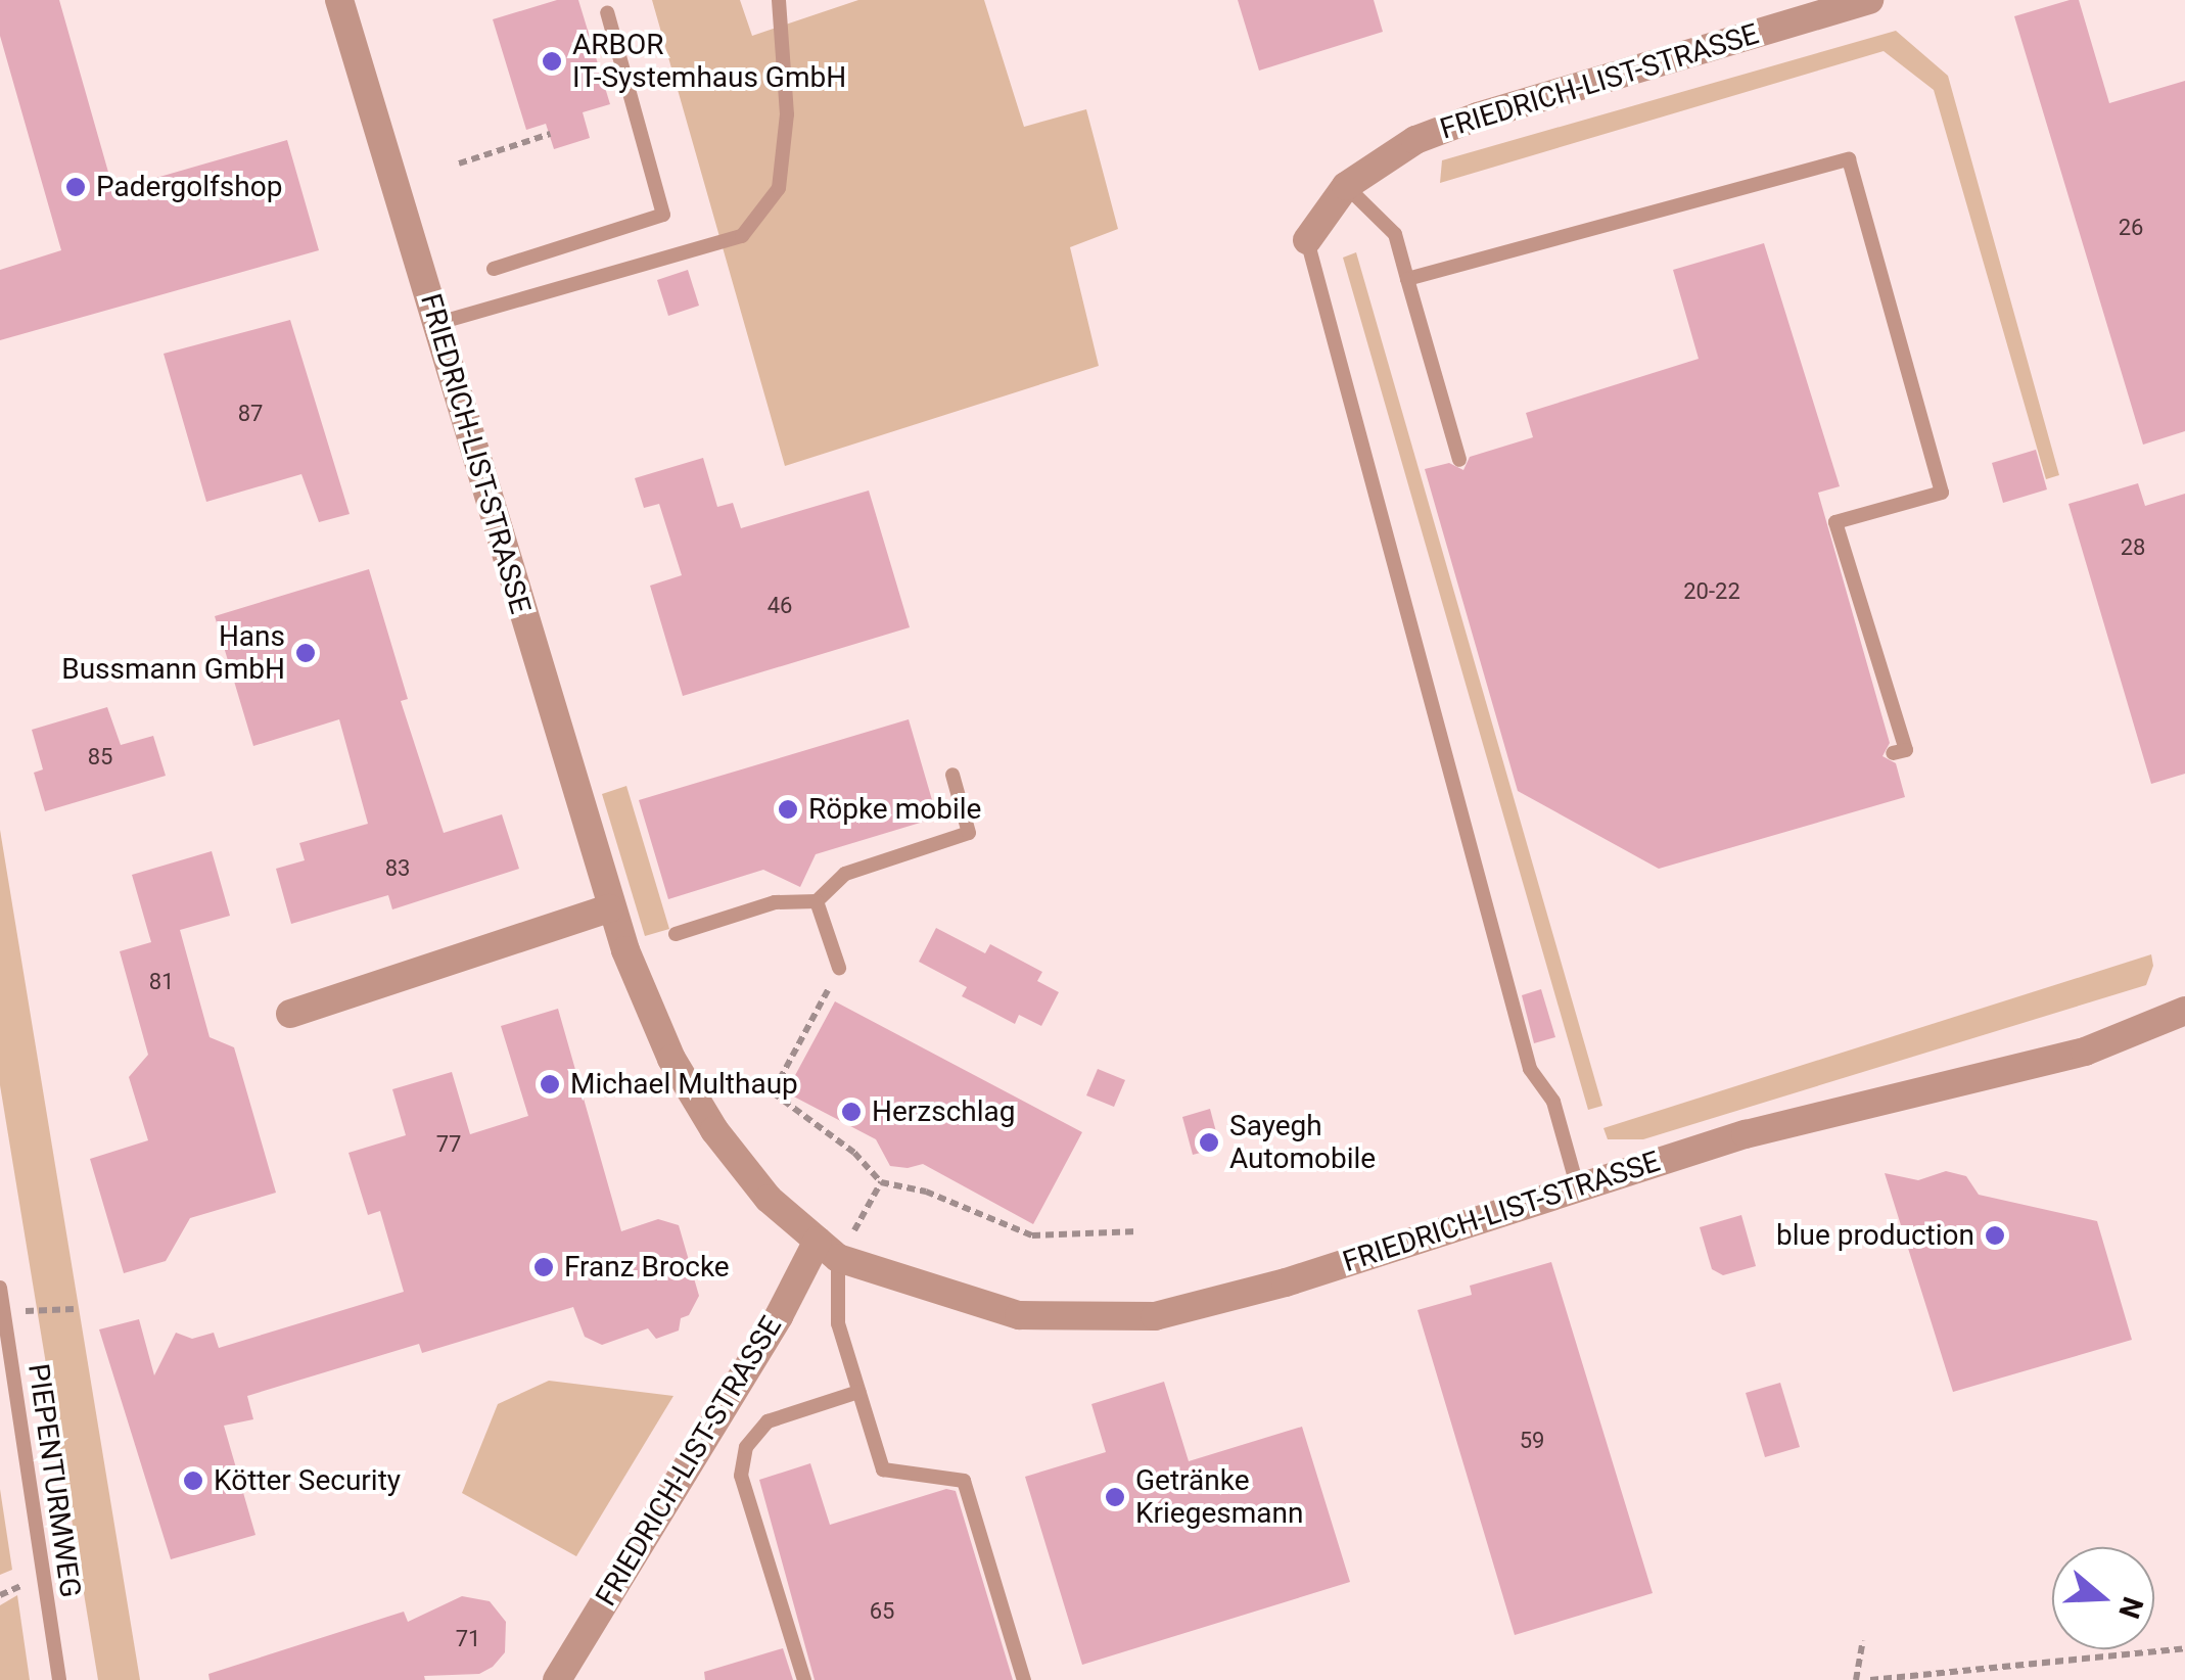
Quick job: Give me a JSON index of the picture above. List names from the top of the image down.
{
  "streets": {
    "street": ["FRIEDRICH-LIST-STRASSE"],
    "lane": ["PIEPENTURMWEG"]
  },
  "places": [
    "ARBOR IT-Systemhaus GmbH",
    "Padergolfshop",
    "Hans Bussmann GmbH",
    "Röpke mobile",
    "Michael Multhaup",
    "Herzschlag",
    "Sayegh Automobile",
    "blue production",
    "Franz Brocke",
    "Kötter Security",
    "Getränke Kriegesmann"
  ],
  "house_numbers": [
    "26",
    "87",
    "28",
    "20-22",
    "46",
    "85",
    "83",
    "81",
    "77",
    "59",
    "65",
    "71"
  ],
  "north": "right"
}
